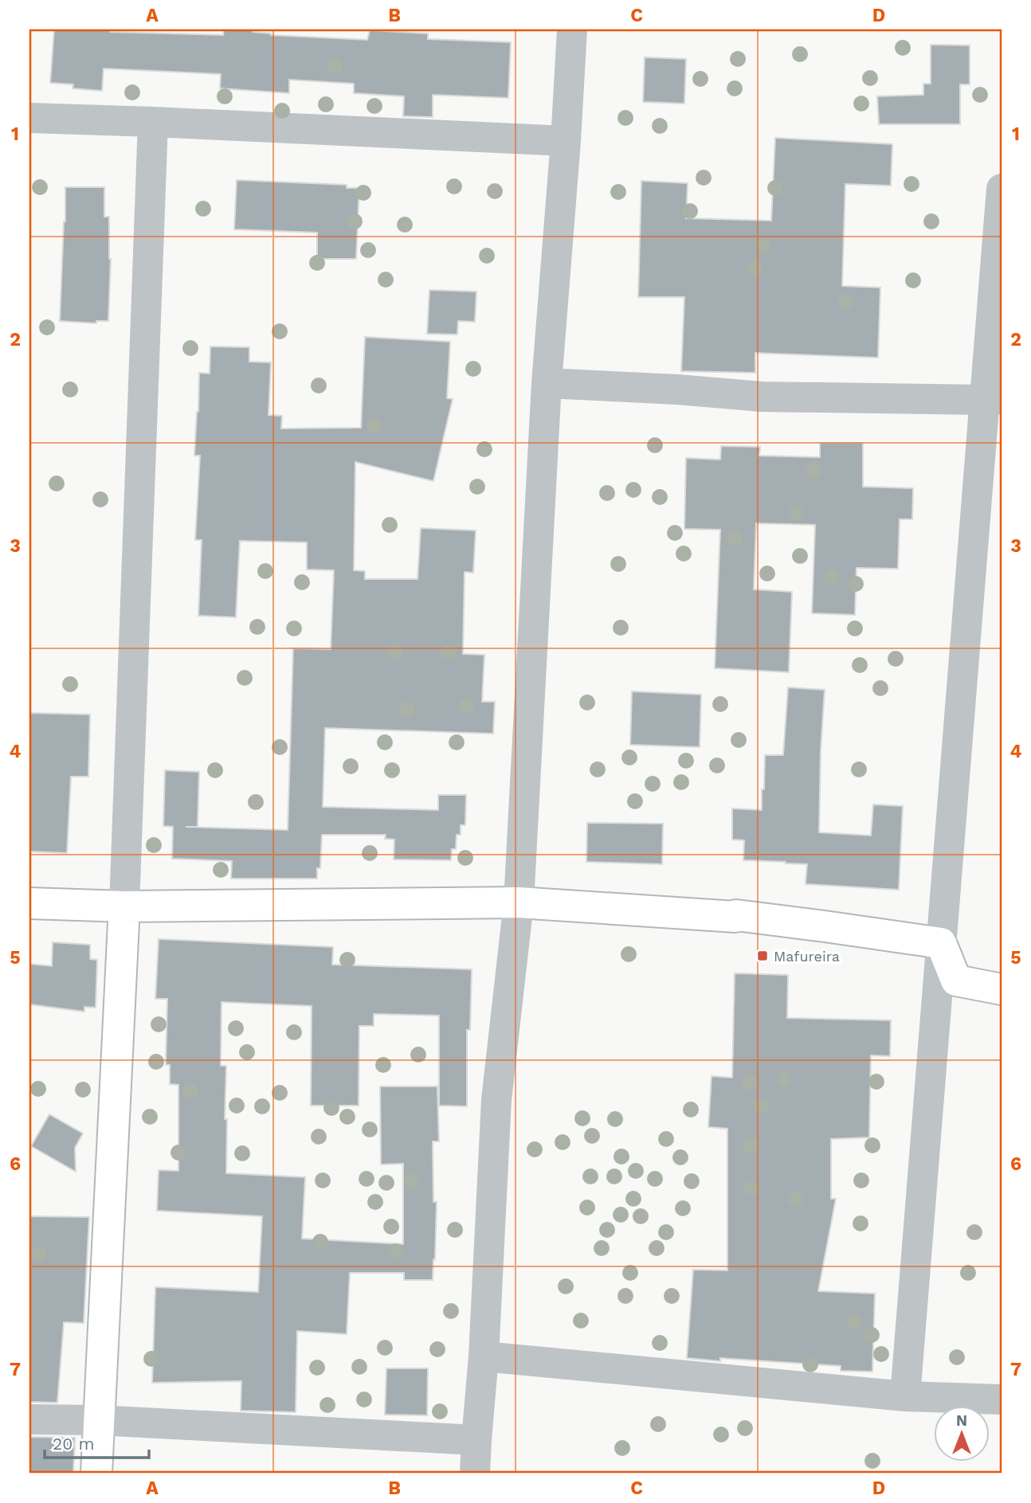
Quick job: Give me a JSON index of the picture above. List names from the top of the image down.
{
  "places": {
    "transit": ["Mafureira"]
  },
  "scale_bar": "20 m",
  "north": "top",
  "grid": {
    "columns": [
      "A",
      "B",
      "C",
      "D"
    ],
    "rows": [
      "1",
      "2",
      "3",
      "4",
      "5",
      "6",
      "7"
    ]
  }
}
